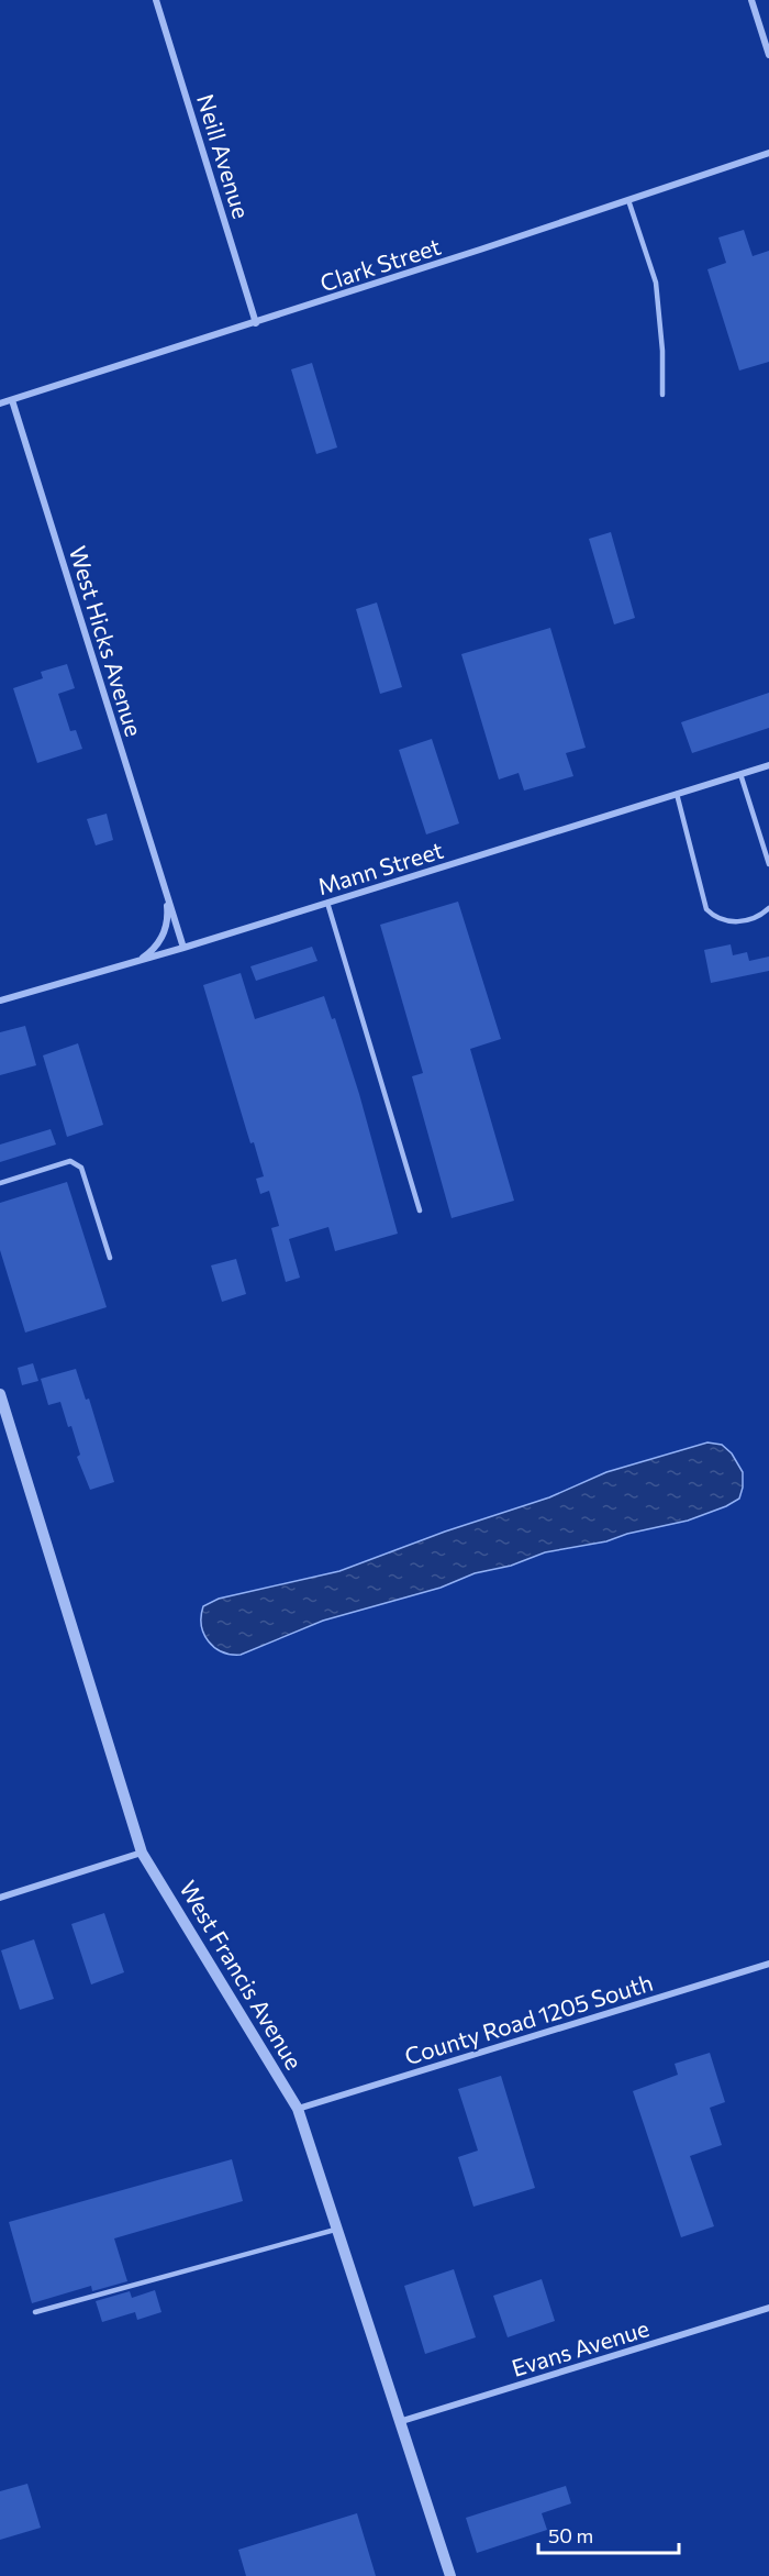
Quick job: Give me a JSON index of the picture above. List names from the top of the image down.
{
  "streets": {
    "street": [
      "Neill Avenue",
      "Clark Street",
      "West Hicks Avenue",
      "Mann Street",
      "West Francis Avenue",
      "County Road 1205 South",
      "Evans Avenue"
    ]
  },
  "crossings": [
    ["Neill Avenue", "Clark Street"],
    ["Clark Street", "West Hicks Avenue"],
    ["West Hicks Avenue", "Mann Street"],
    ["West Francis Avenue", "County Road 1205 South"],
    ["West Francis Avenue", "Evans Avenue"]
  ],
  "scale_bar": "50 m"
}
